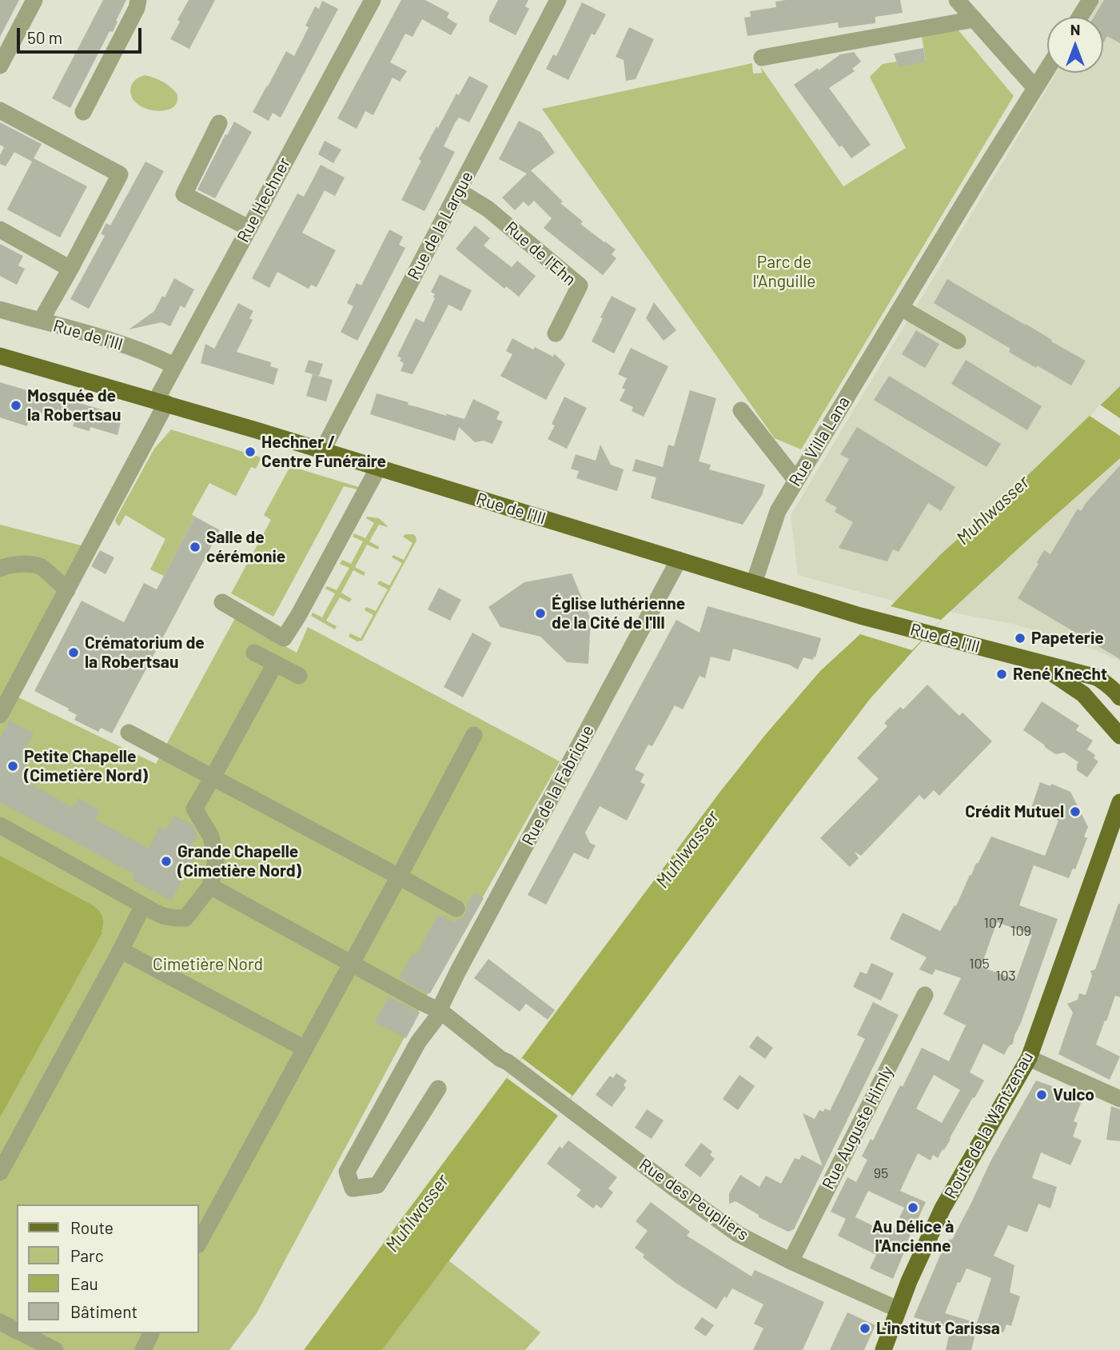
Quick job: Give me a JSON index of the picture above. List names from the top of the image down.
{
  "streets": {
    "main road": ["Rue de l'Ill", "Route de la Wantzenau"],
    "street": [
      "Rue Hechner",
      "Rue de la Largue",
      "Rue de l'Ehn",
      "Rue Villa Lana",
      "Rue de la Fabrique",
      "Rue Auguste Himly",
      "Rue des Peupliers"
    ]
  },
  "crossings": [
    ["Rue Hechner", "Rue de l'Ill"],
    ["Rue de la Largue", "Rue de l'Ehn"],
    ["Rue de la Largue", "Rue de l'Ill"],
    ["Rue de l'Ill", "Rue Villa Lana"],
    ["Rue de l'Ill", "Rue de la Fabrique"],
    ["Rue de la Fabrique", "Rue des Peupliers"],
    ["Route de la Wantzenau", "Rue des Peupliers"],
    ["Rue Auguste Himly", "Rue des Peupliers"]
  ],
  "water": ["Muhlwasser"],
  "parks": ["Parc de l'Anguille", "Cimetière Nord"],
  "places": [
    "Mosquée de la Robertsau",
    "Hechner / Centre Funéraire",
    "Salle de cérémonie",
    "Église luthérienne de la Cité de l'Ill",
    "Papeterie",
    "Crématorium de la Robertsau",
    "René Knecht",
    "Petite Chapelle (Cimetière Nord)",
    "Crédit Mutuel",
    "Grande Chapelle (Cimetière Nord)",
    "Vulco",
    "Au Délice à l'Ancienne",
    "L'institut Carissa"
  ],
  "house_numbers": [
    "107",
    "109",
    "105",
    "103",
    "95"
  ],
  "legend": [
    "Route",
    "Parc",
    "Eau",
    "Bâtiment"
  ],
  "scale_bar": "50 m",
  "north": "top"
}
